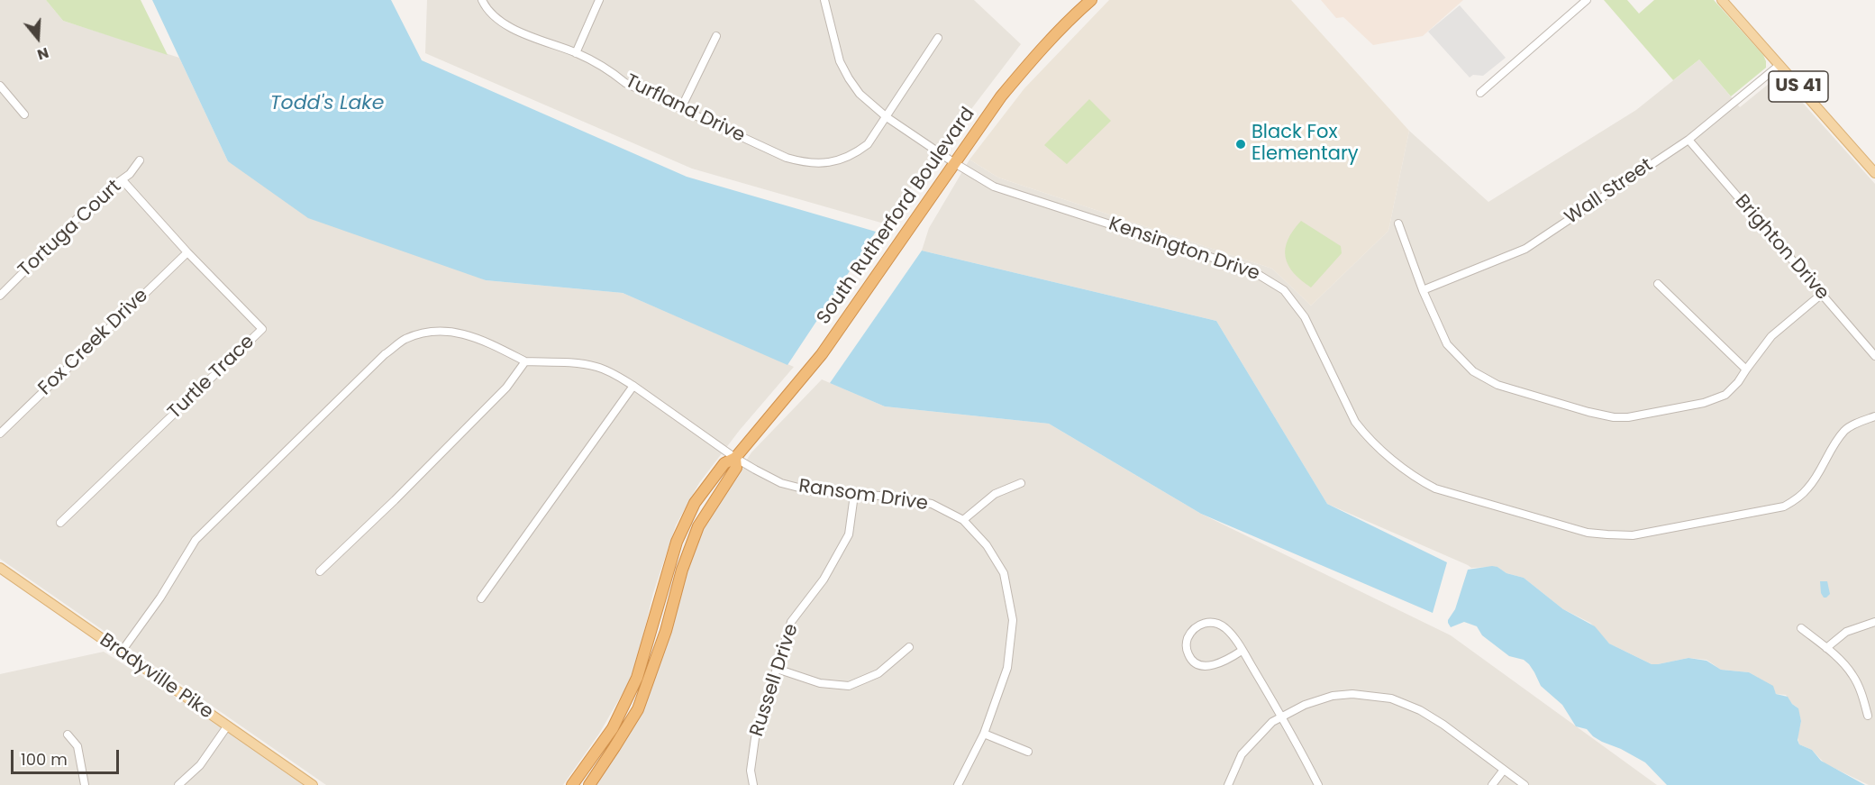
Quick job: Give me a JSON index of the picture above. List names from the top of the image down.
{
  "streets": {
    "highway": ["South Rutherford Boulevard"],
    "main road": ["US 41", "Bradyville Pike"],
    "street": [
      "Turfland Drive",
      "Wall Street",
      "Tortuga Court",
      "Brighton Drive",
      "Kensington Drive",
      "Fox Creek Drive",
      "Turtle Trace",
      "Ransom Drive",
      "Russell Drive"
    ]
  },
  "crossings": [
    ["US 41", "Wall Street"],
    ["Turfland Drive", "Kensington Drive"],
    ["Wall Street", "Brighton Drive"],
    ["South Rutherford Boulevard", "Kensington Drive"],
    ["South Rutherford Boulevard", "Ransom Drive"],
    ["Tortuga Court", "Turtle Trace"],
    ["Fox Creek Drive", "Turtle Trace"],
    ["Ransom Drive", "Russell Drive"]
  ],
  "water": ["Todd's Lake"],
  "places": ["Black Fox Elementary"],
  "scale_bar": "100 m",
  "north": "bottom"
}
